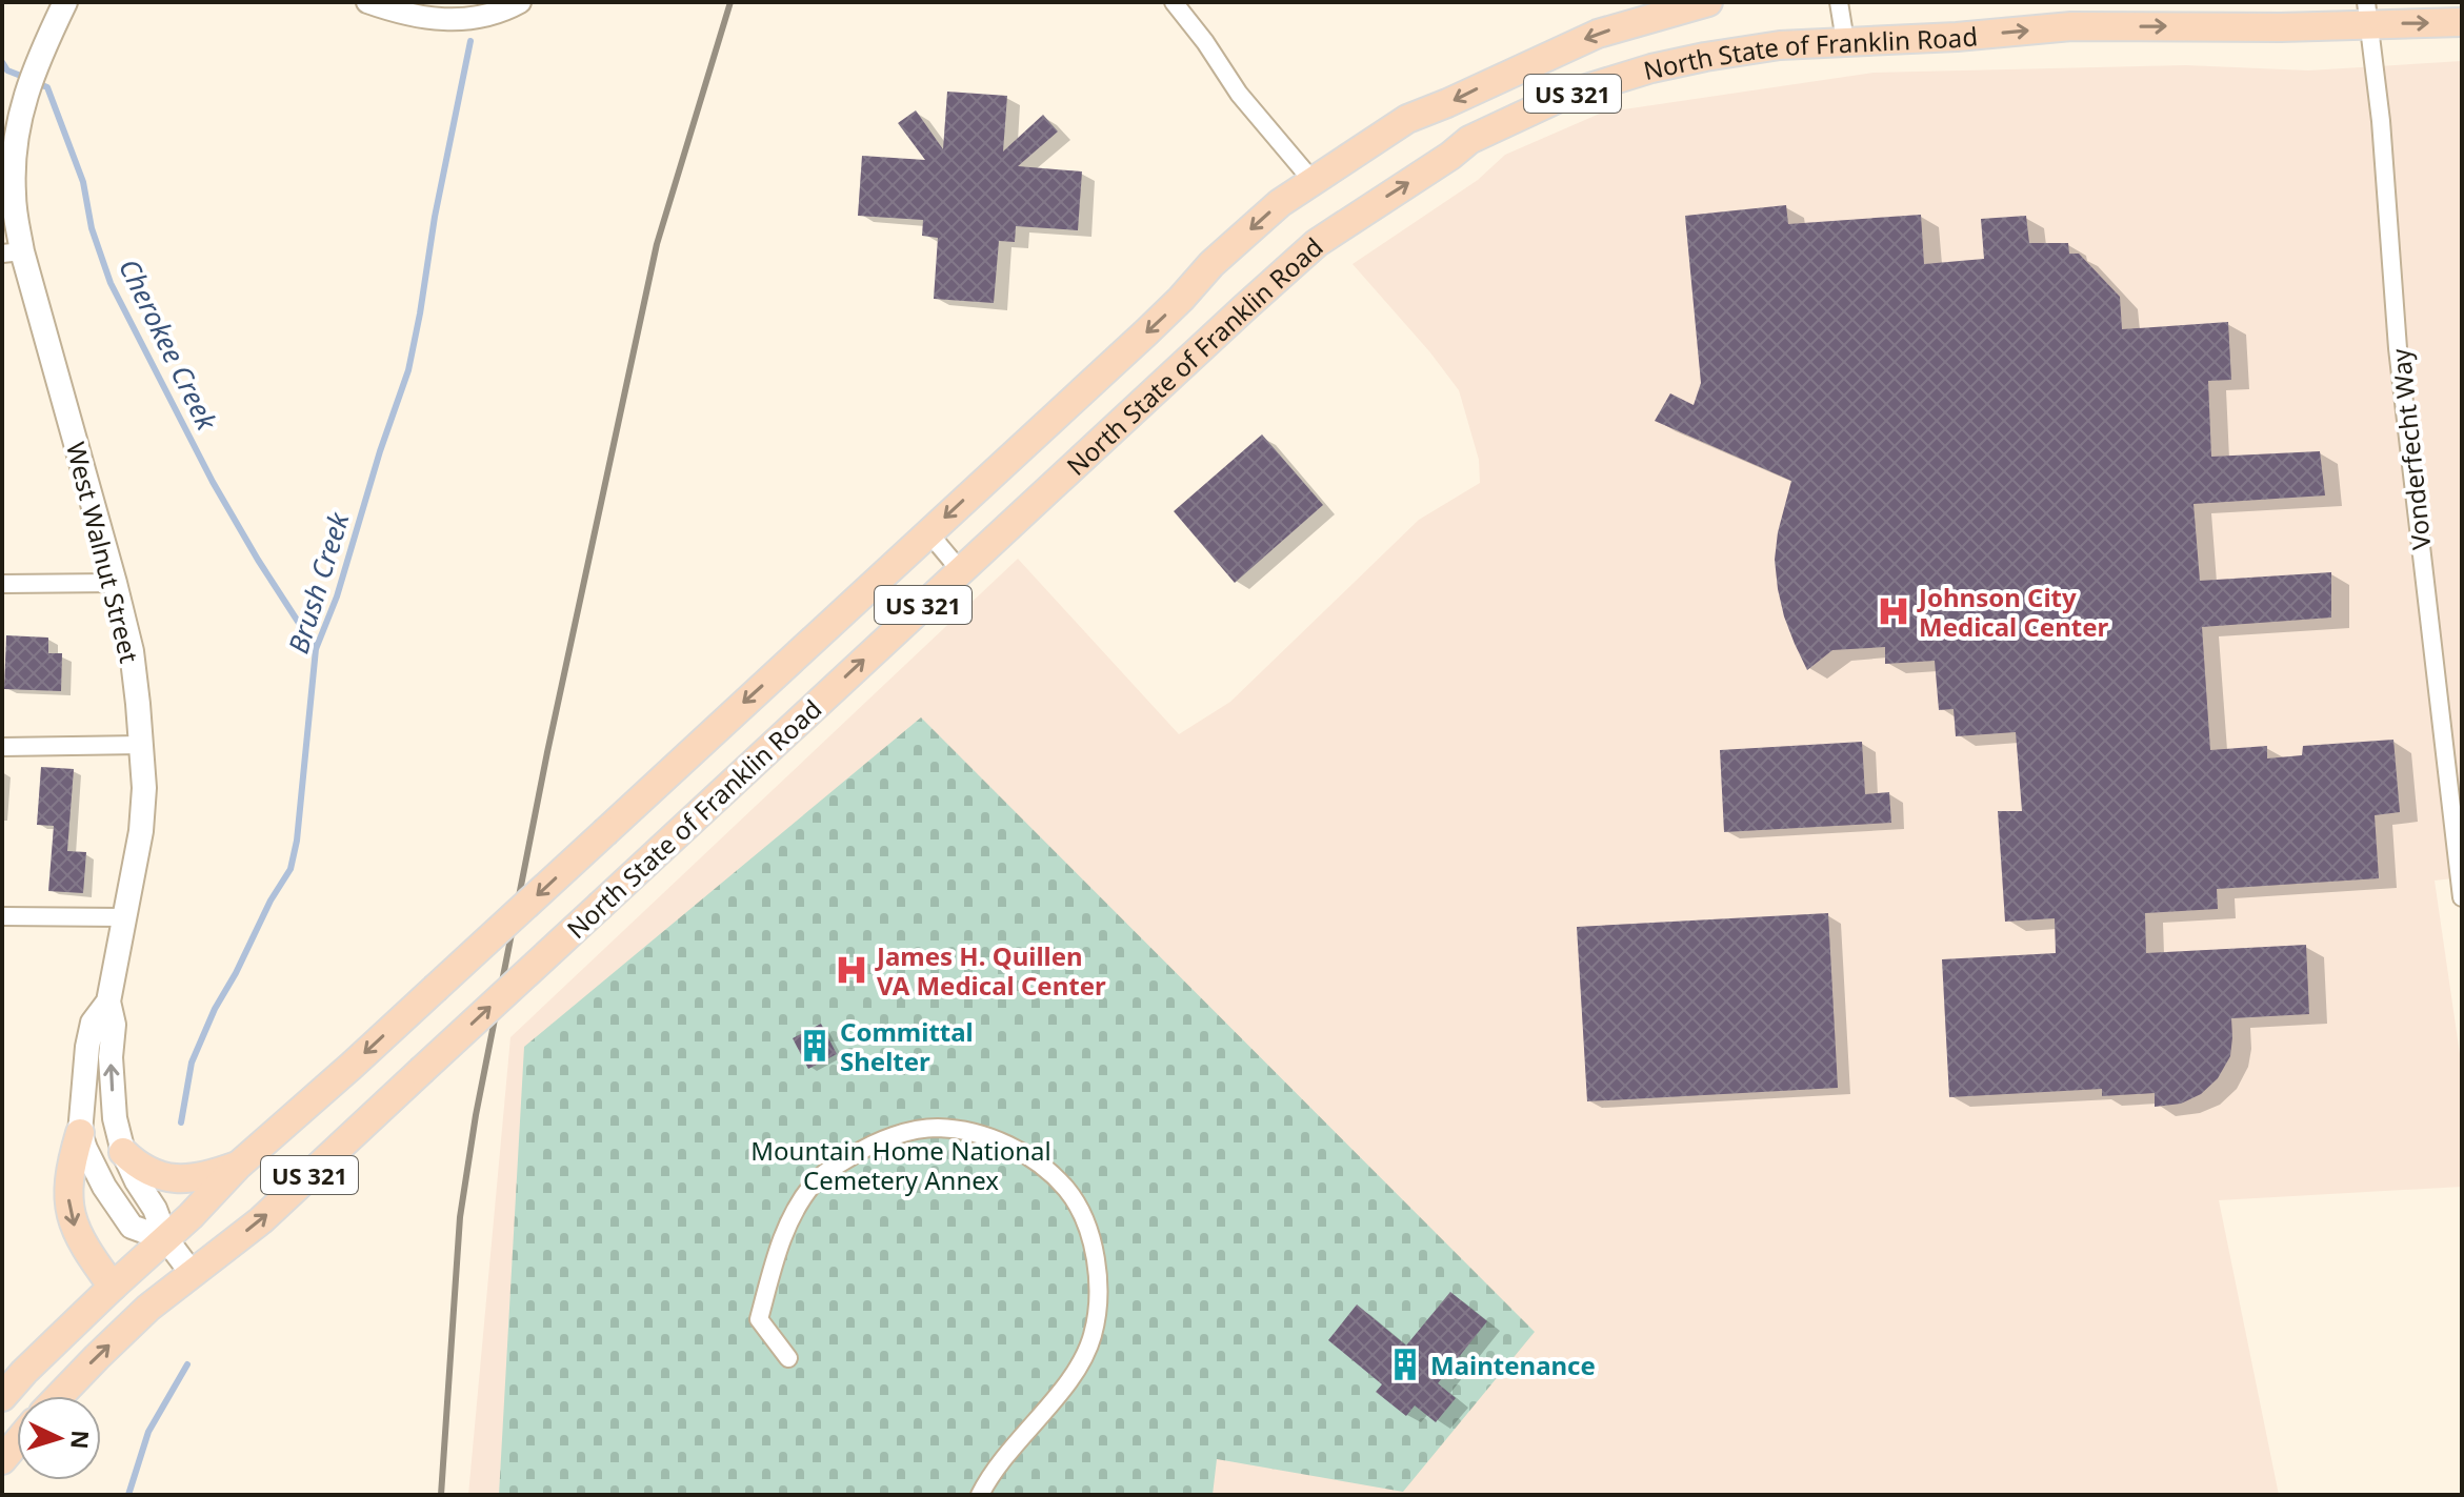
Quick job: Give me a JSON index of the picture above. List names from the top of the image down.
{
  "streets": {
    "highway": ["North State of Franklin Road", "US 321"],
    "main road": ["West Walnut Street"],
    "street": ["Vonderfecht Way"]
  },
  "crossings": [
    ["North State of Franklin Road", "US 321"],
    ["North State of Franklin Road", "Vonderfecht Way"],
    ["North State of Franklin Road", "West Walnut Street"],
    ["US 321", "West Walnut Street"]
  ],
  "water": ["Cherokee Creek", "Brush Creek"],
  "parks": ["Mountain Home National Cemetery Annex"],
  "places": {
    "hospital": ["Johnson City Medical Center", "James H. Quillen VA Medical Center"],
    "building": ["Committal Shelter", "Maintenance"]
  },
  "north": "right"
}
